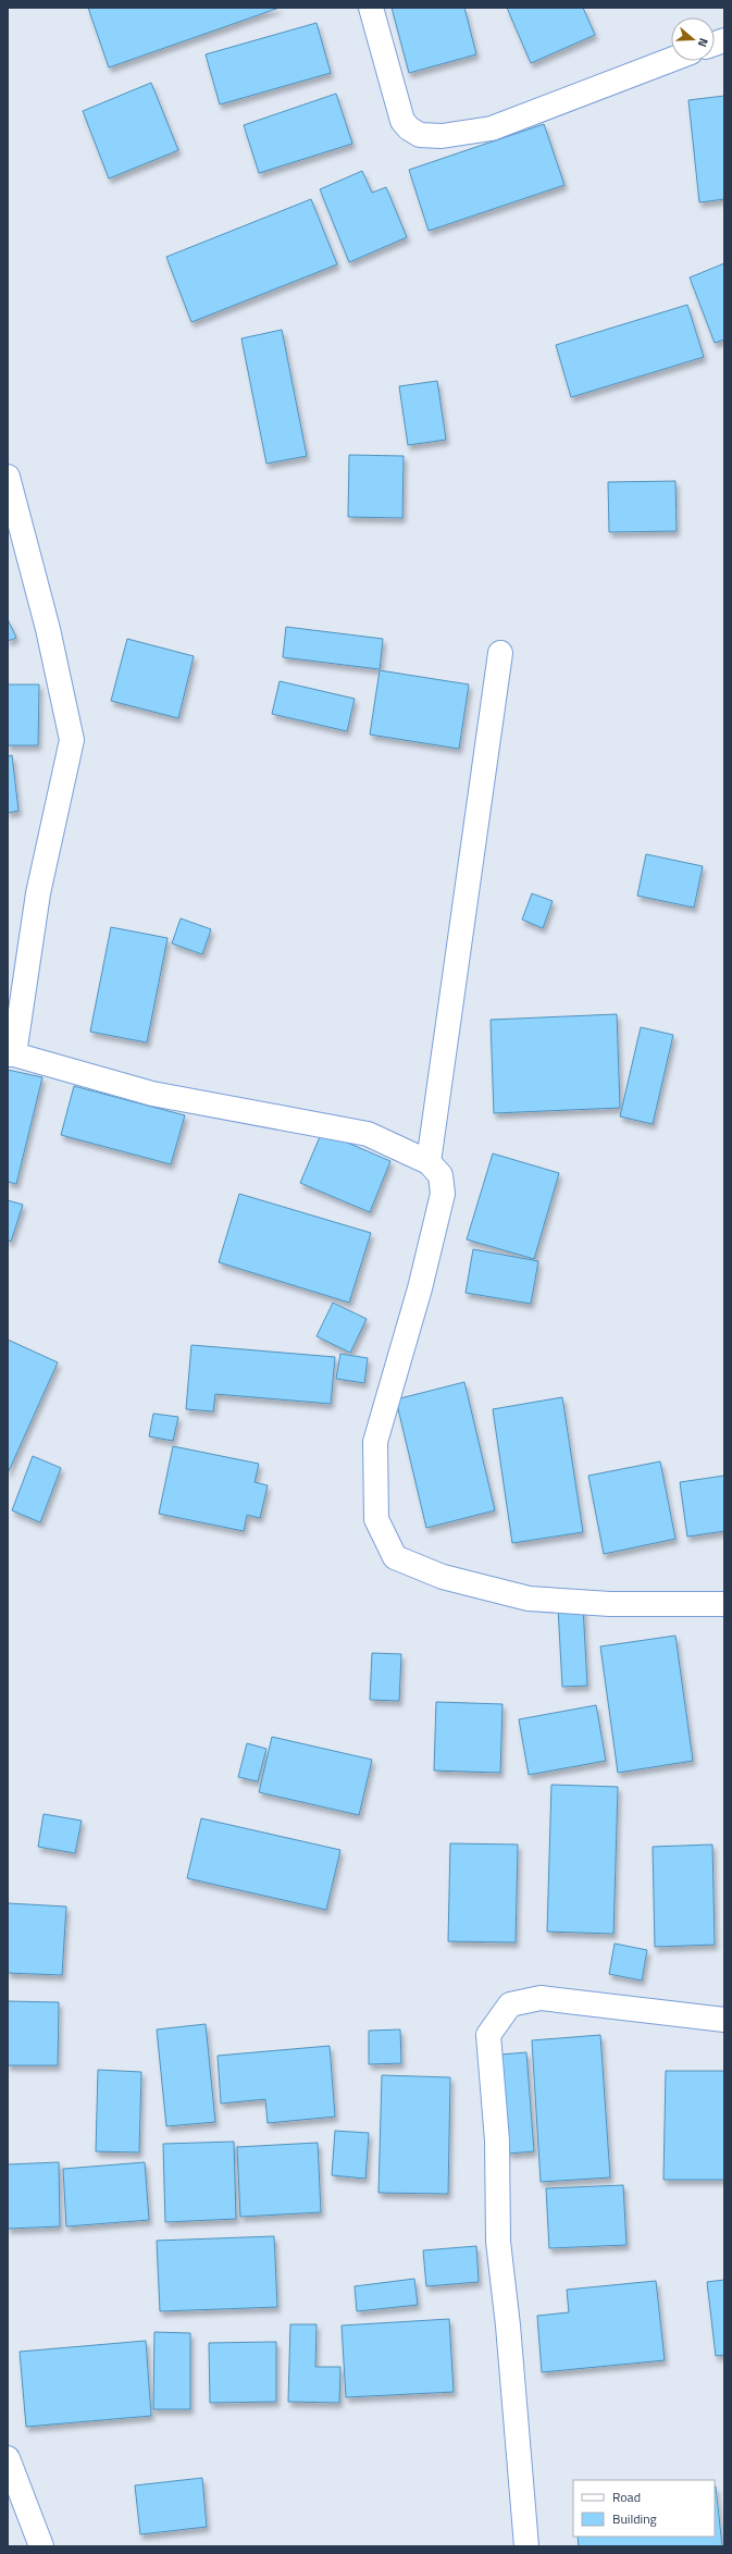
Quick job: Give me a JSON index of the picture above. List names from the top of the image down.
{
  "legend": ["Road", "Building"],
  "north": "right"
}
